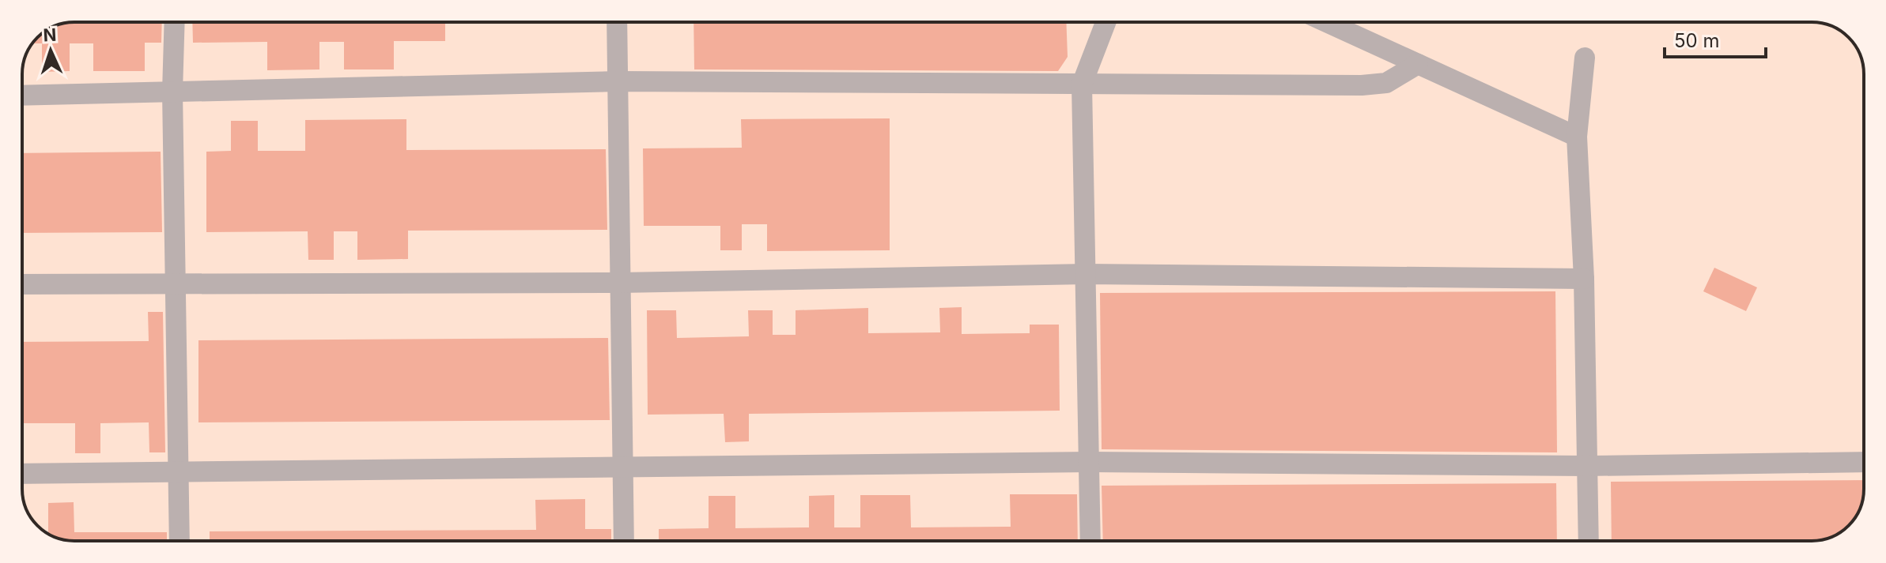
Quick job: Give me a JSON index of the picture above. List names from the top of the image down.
{
  "scale_bar": "50 m",
  "north": "top"
}
